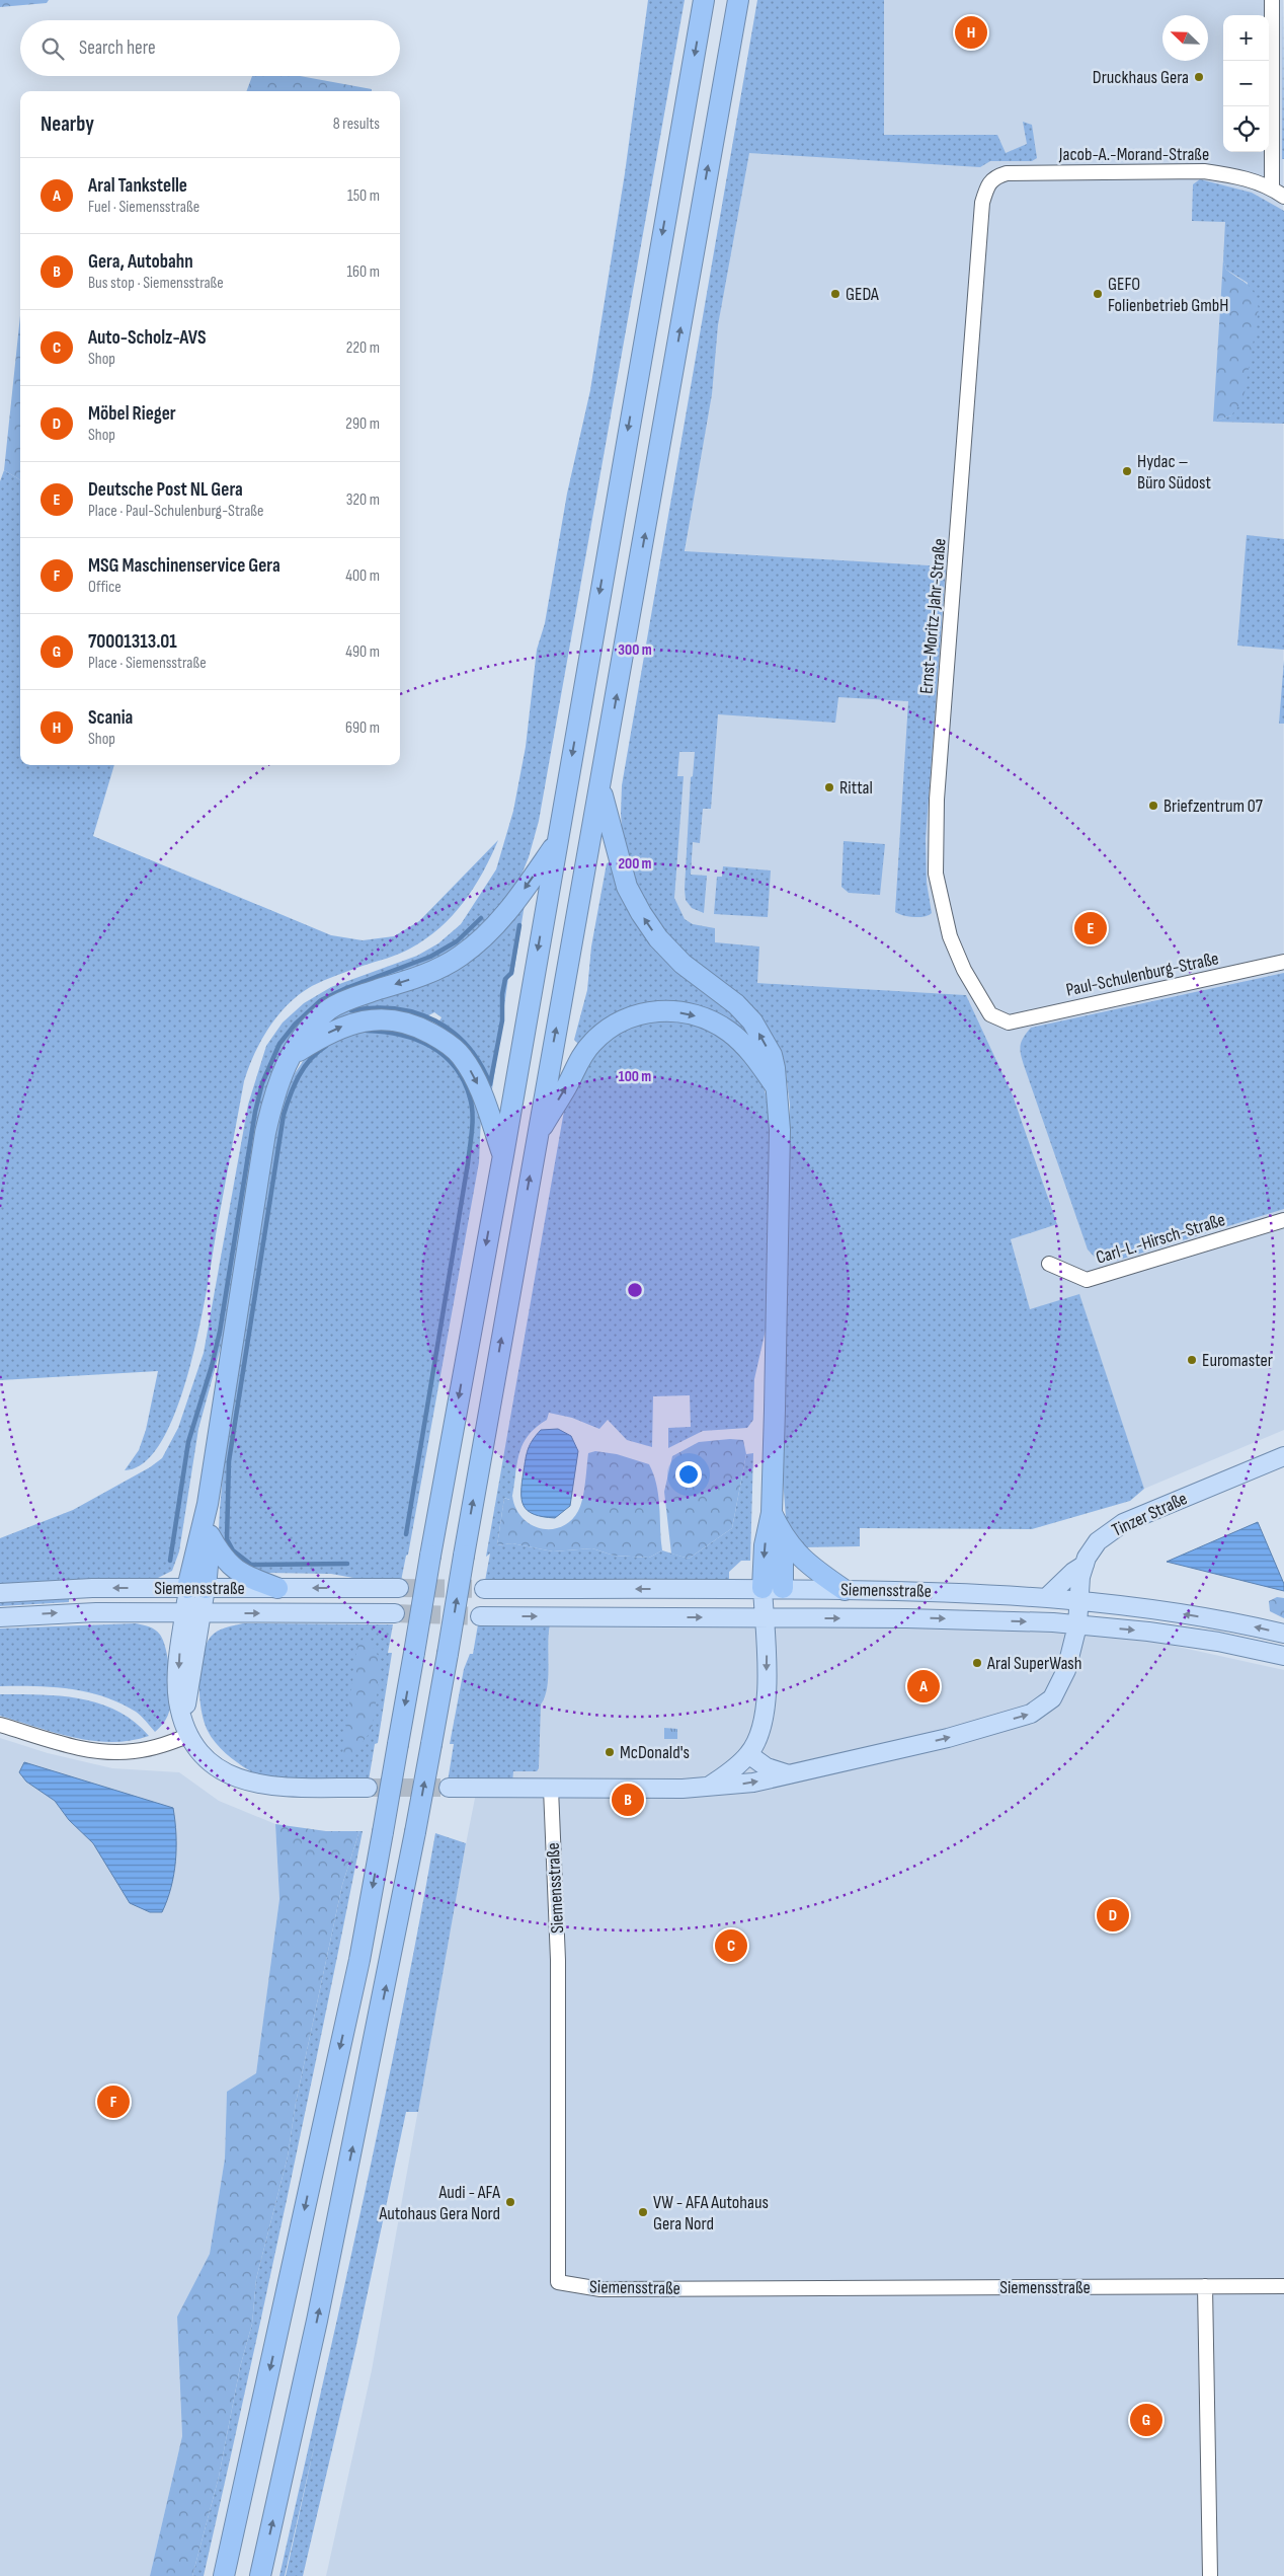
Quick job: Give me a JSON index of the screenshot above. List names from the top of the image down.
{
  "streets": {
    "main road": ["Tinzer Straße", "Siemensstraße"],
    "street": [
      "Jacob-A.-Morand-Straße",
      "Ernst-Moritz-Jahr-Straße",
      "Paul-Schulenburg-Straße",
      "Carl-L.-Hirsch-Straße"
    ]
  },
  "crossings": [
    ["Jacob-A.-Morand-Straße", "Ernst-Moritz-Jahr-Straße"],
    ["Ernst-Moritz-Jahr-Straße", "Paul-Schulenburg-Straße"],
    ["Tinzer Straße", "Siemensstraße"]
  ],
  "places": [
    "Druckhaus Gera",
    "GEDA",
    "GEFO Folienbetrieb GmbH",
    "Hydac – Büro Südost",
    "Rittal",
    "Briefzentrum 07",
    "Euromaster",
    "Aral SuperWash",
    "McDonald's",
    "Audi - AFA Autohaus Gera Nord",
    "VW - AFA Autohaus Gera Nord"
  ],
  "north": "top left",
  "page": {
    "pins": [
      "H",
      "E",
      "A",
      "B",
      "D",
      "C",
      "F",
      "G"
    ],
    "map_buttons": ["+", "−"],
    "search": "Search here",
    "heading": ["Nearby", "8 results"],
    "list": [
      {
        "mark": "A",
        "name": "Aral Tankstelle",
        "note": "Fuel · Siemensstraße",
        "value": "150 m"
      },
      {
        "mark": "B",
        "name": "Gera, Autobahn",
        "note": "Bus stop · Siemensstraße",
        "value": "160 m"
      },
      {
        "mark": "C",
        "name": "Auto-Scholz-AVS",
        "note": "Shop",
        "value": "220 m"
      },
      {
        "mark": "D",
        "name": "Möbel Rieger",
        "note": "Shop",
        "value": "290 m"
      },
      {
        "mark": "E",
        "name": "Deutsche Post NL Gera",
        "note": "Place · Paul-Schulenburg-Straße",
        "value": "320 m"
      },
      {
        "mark": "F",
        "name": "MSG Maschinenservice Gera",
        "note": "Office",
        "value": "400 m"
      },
      {
        "mark": "G",
        "name": "70001313.01",
        "note": "Place · Siemensstraße",
        "value": "490 m"
      },
      {
        "mark": "H",
        "name": "Scania",
        "note": "Shop",
        "value": "690 m"
      }
    ]
  },
  "rings": ["300 m", "200 m", "100 m"]
}
